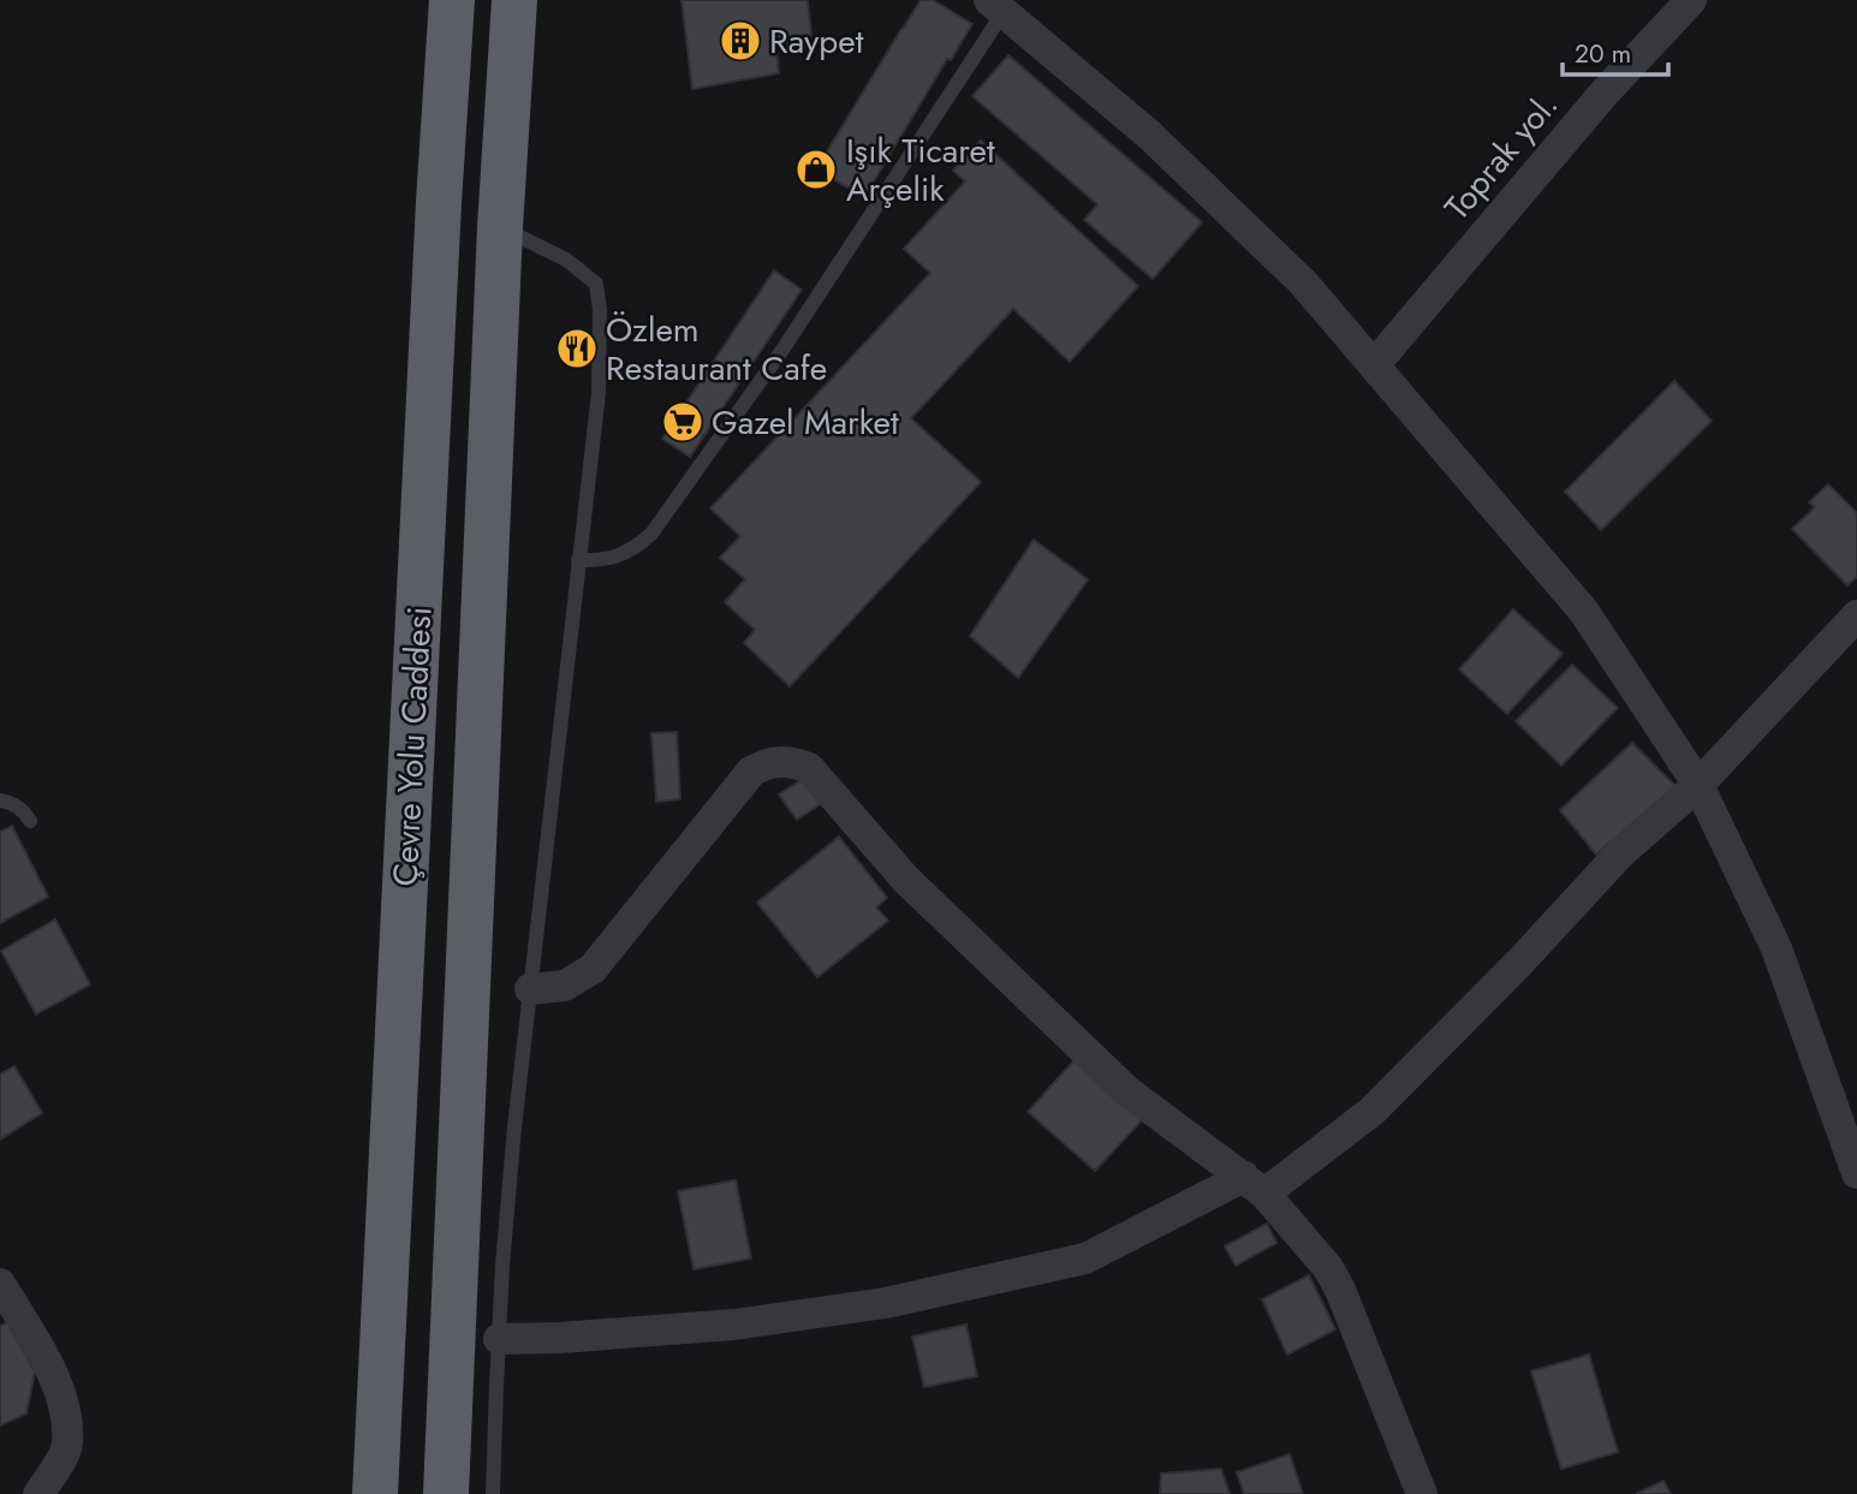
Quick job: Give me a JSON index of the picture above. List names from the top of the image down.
{
  "streets": {
    "highway": ["Çevre Yolu Caddesi"],
    "street": ["Toprak yol."]
  },
  "places": {
    "building": ["Raypet"],
    "shop": ["Işık Ticaret Arçelik"],
    "restaurant": ["Özlem Restaurant Cafe"],
    "supermarket": ["Gazel Market"]
  },
  "scale_bar": "20 m"
}
